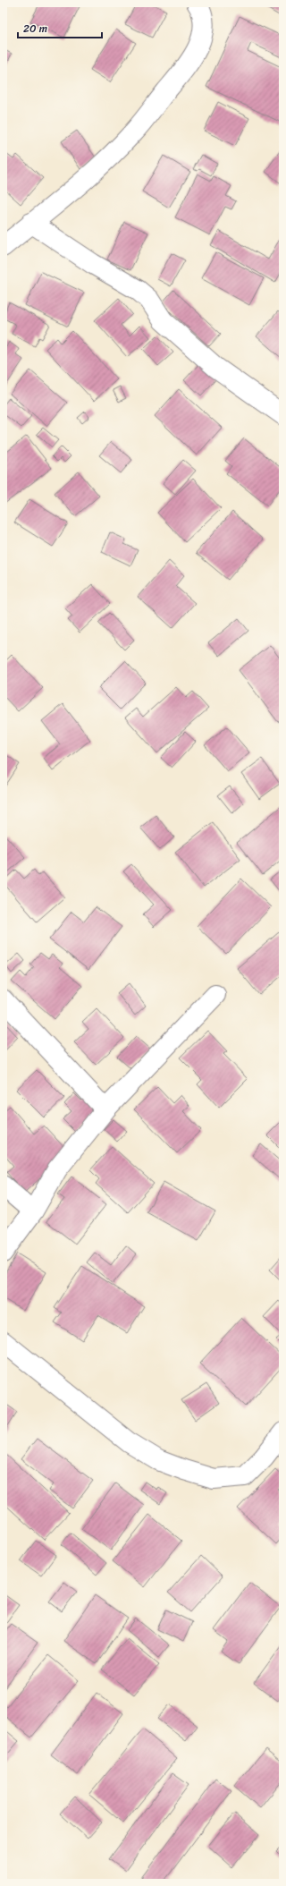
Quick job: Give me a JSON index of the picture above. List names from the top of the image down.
{
  "scale_bar": "20 m"
}
